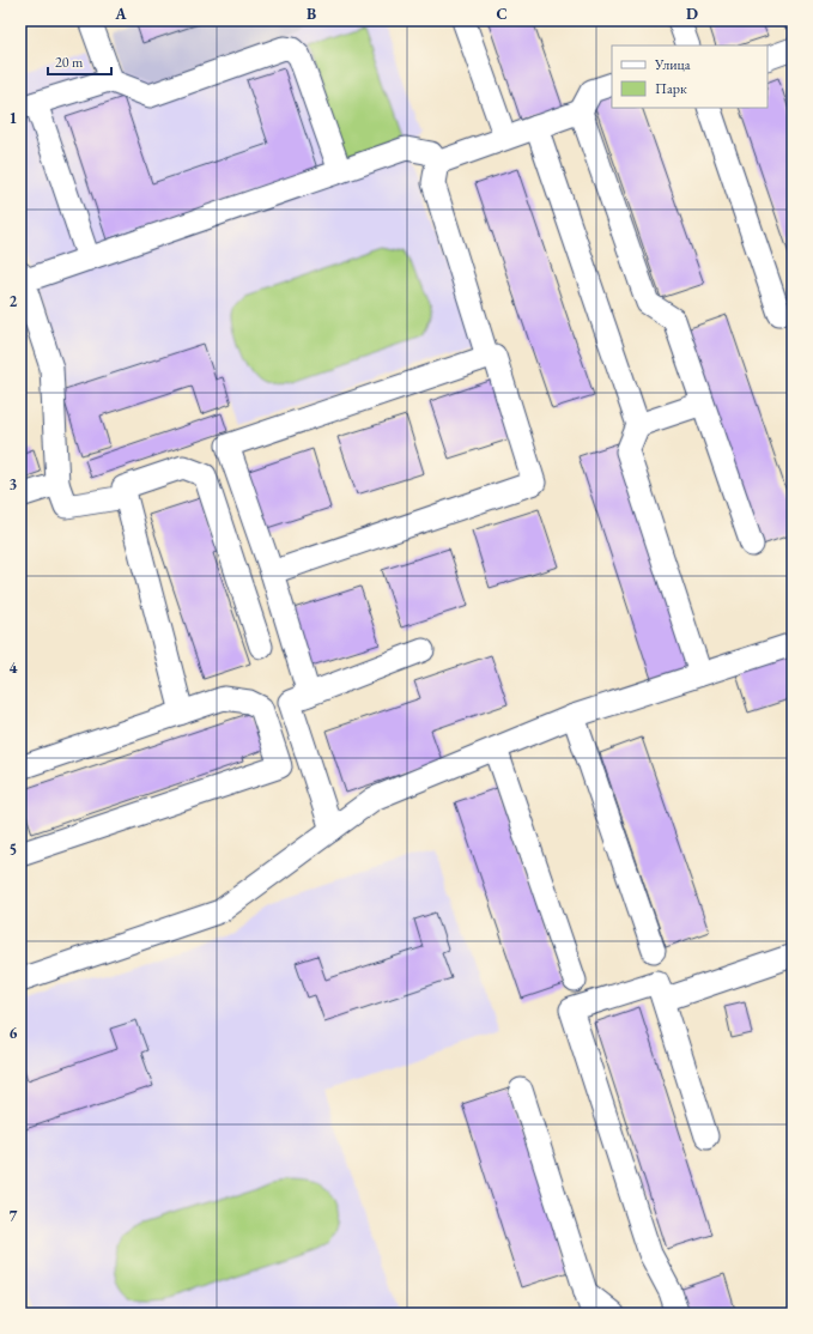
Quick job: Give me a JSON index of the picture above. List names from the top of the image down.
{
  "legend": ["Улица", "Парк"],
  "scale_bar": "20 m",
  "grid": {
    "columns": [
      "A",
      "B",
      "C",
      "D"
    ],
    "rows": [
      "1",
      "2",
      "3",
      "4",
      "5",
      "6",
      "7"
    ]
  }
}
